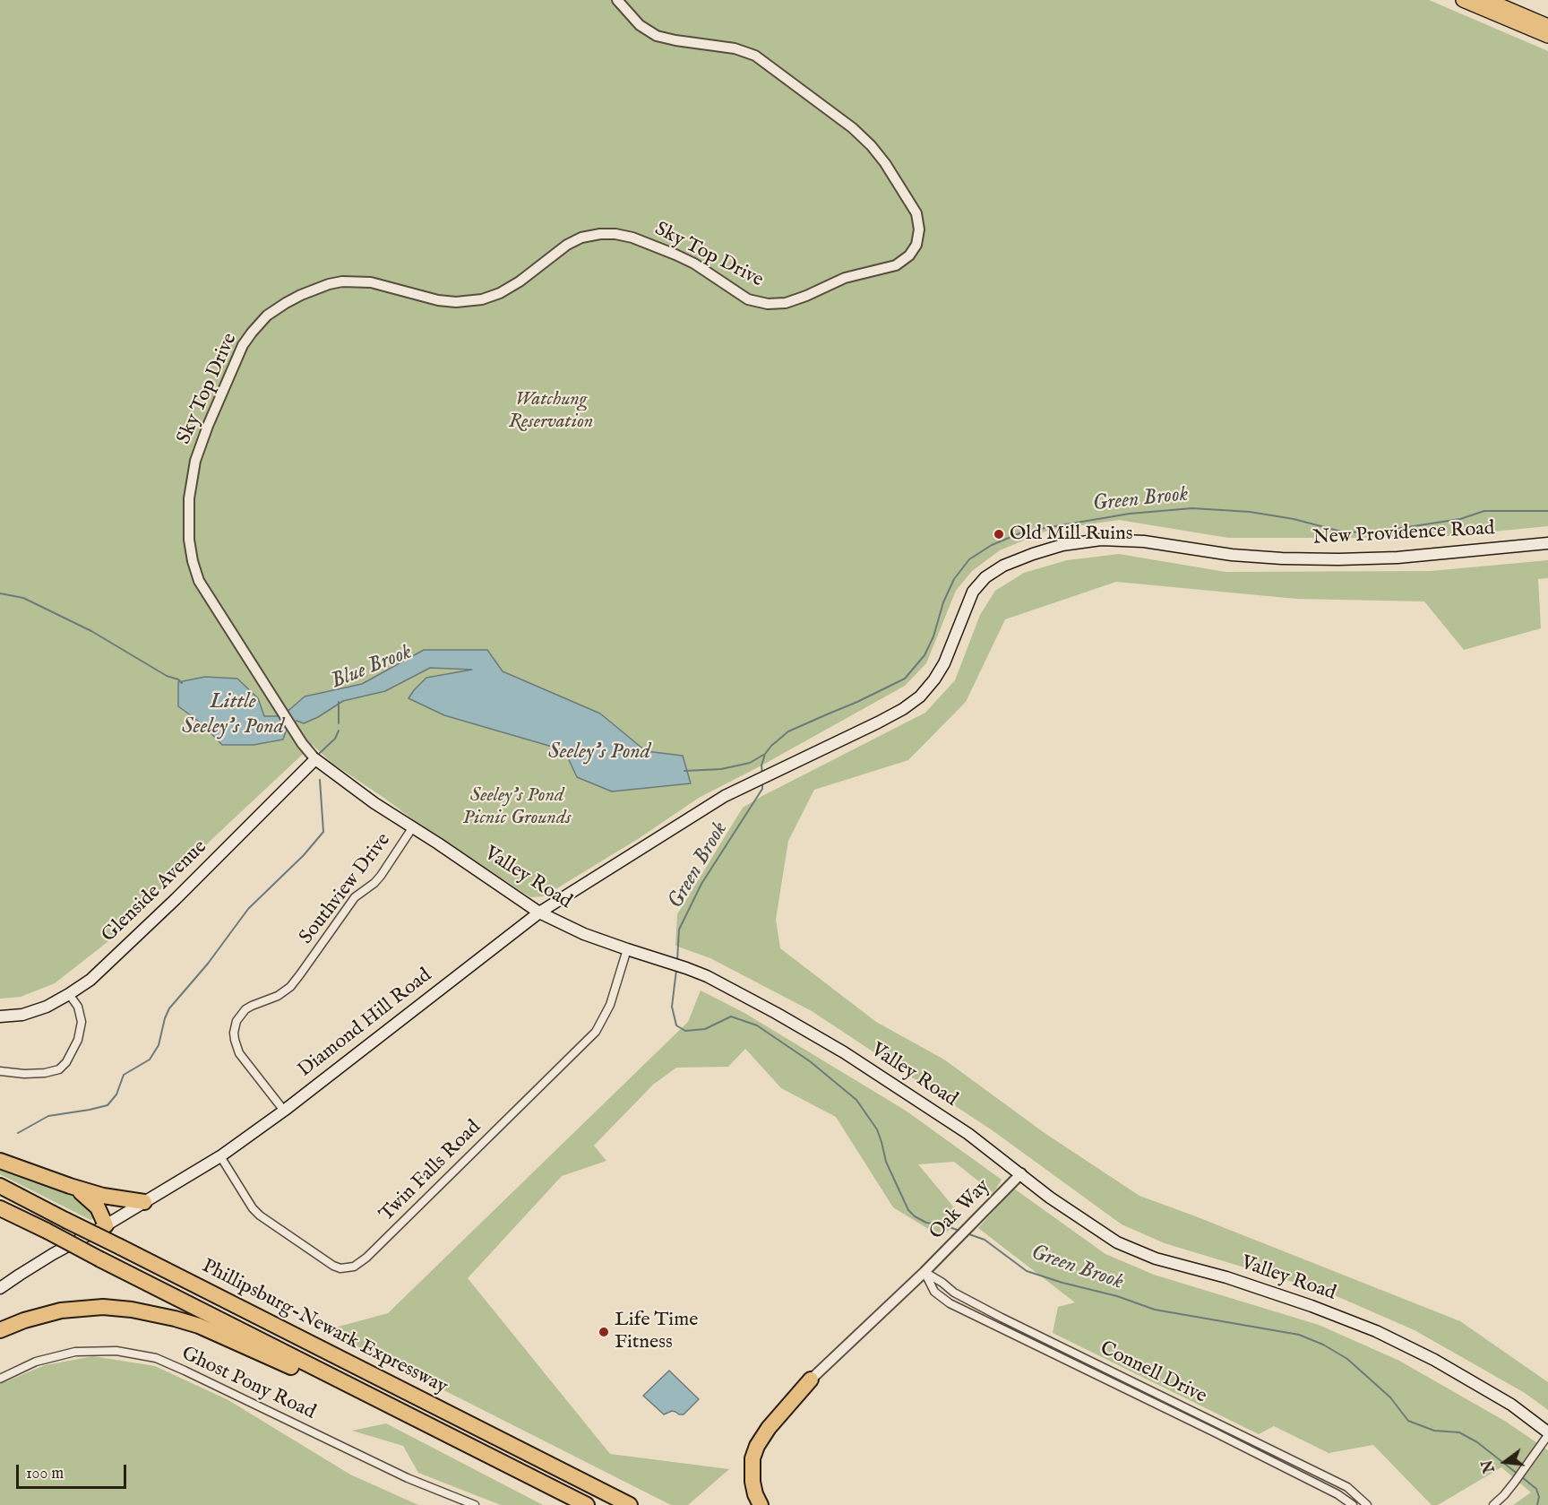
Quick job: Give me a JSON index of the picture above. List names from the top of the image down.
{
  "streets": {
    "highway": ["Phillipsburg-Newark Expressway"],
    "main road": [
      "New Providence Road",
      "Valley Road",
      "Glenside Avenue",
      "Diamond Hill Road"
    ],
    "street": [
      "Sky Top Drive",
      "Southview Drive",
      "Twin Falls Road",
      "Oak Way",
      "Connell Drive",
      "Ghost Pony Road"
    ]
  },
  "crossings": [
    ["Sky Top Drive", "Valley Road"],
    ["New Providence Road", "Diamond Hill Road"],
    ["Valley Road", "Southview Drive"],
    ["Valley Road", "Glenside Avenue"],
    ["Valley Road", "Diamond Hill Road"],
    ["Valley Road", "Twin Falls Road"],
    ["Valley Road", "Oak Way"],
    ["Southview Drive", "Diamond Hill Road"],
    ["Diamond Hill Road", "Twin Falls Road"],
    ["Oak Way", "Connell Drive"]
  ],
  "water": [
    "Green Brook",
    "Blue Brook",
    "Little Seeley's Pond",
    "Seeley's Pond"
  ],
  "parks": ["Watchung Reservation", "Seeley's Pond Picnic Grounds"],
  "places": ["Old Mill Ruins", "Life Time Fitness"],
  "scale_bar": "100 m",
  "north": "left"
}
